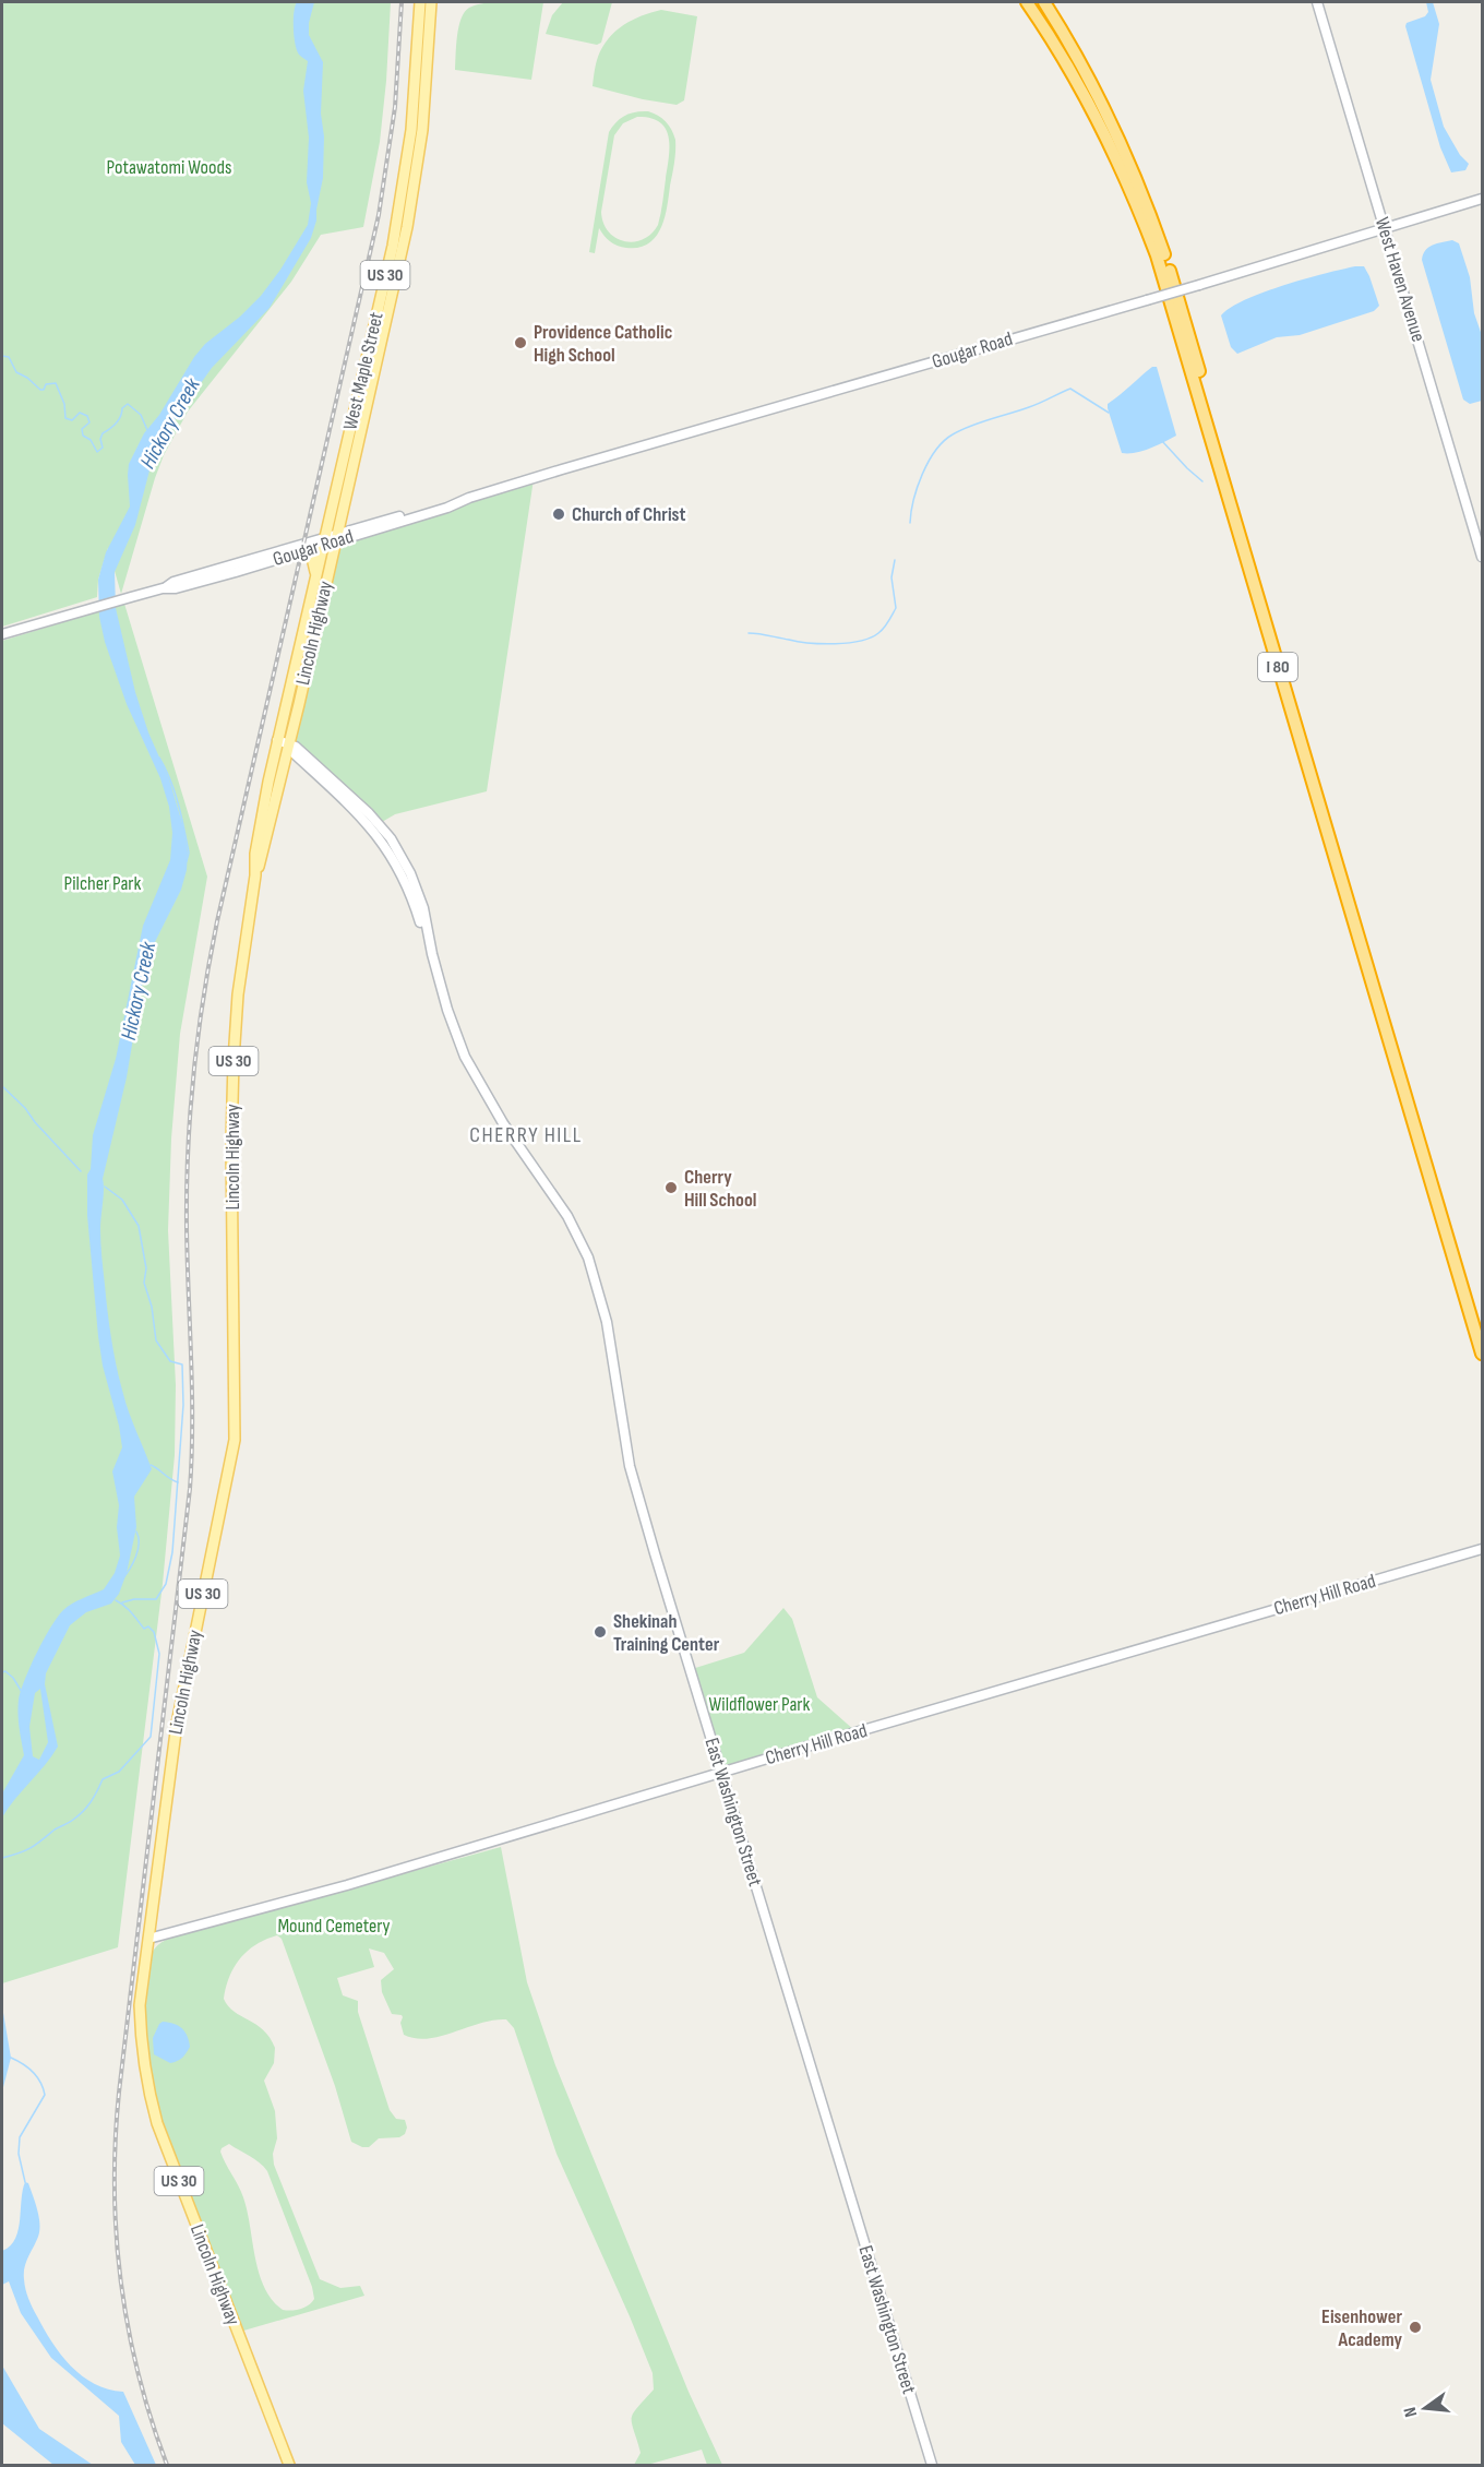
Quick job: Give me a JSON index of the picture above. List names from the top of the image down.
{
  "streets": {
    "highway": ["I 80"],
    "main road": ["US 30", "West Maple Street", "Lincoln Highway"],
    "street": [
      "West Haven Avenue",
      "Gougar Road",
      "Cherry Hill Road",
      "East Washington Street"
    ]
  },
  "crossings": [
    ["West Haven Avenue", "Gougar Road"],
    ["Gougar Road", "West Maple Street"],
    ["Gougar Road", "Lincoln Highway"],
    ["West Maple Street", "Lincoln Highway"],
    ["Lincoln Highway", "Cherry Hill Road"],
    ["Lincoln Highway", "East Washington Street"],
    ["Cherry Hill Road", "East Washington Street"]
  ],
  "districts": ["CHERRY HILL"],
  "water": ["Hickory Creek"],
  "parks": [
    "Potawatomi Woods",
    "Pilcher Park",
    "Wildflower Park",
    "Mound Cemetery"
  ],
  "places": [
    "Providence Catholic High School",
    "Church of Christ",
    "Cherry Hill School",
    "Shekinah Training Center",
    "Eisenhower Academy"
  ],
  "north": "left"
}
